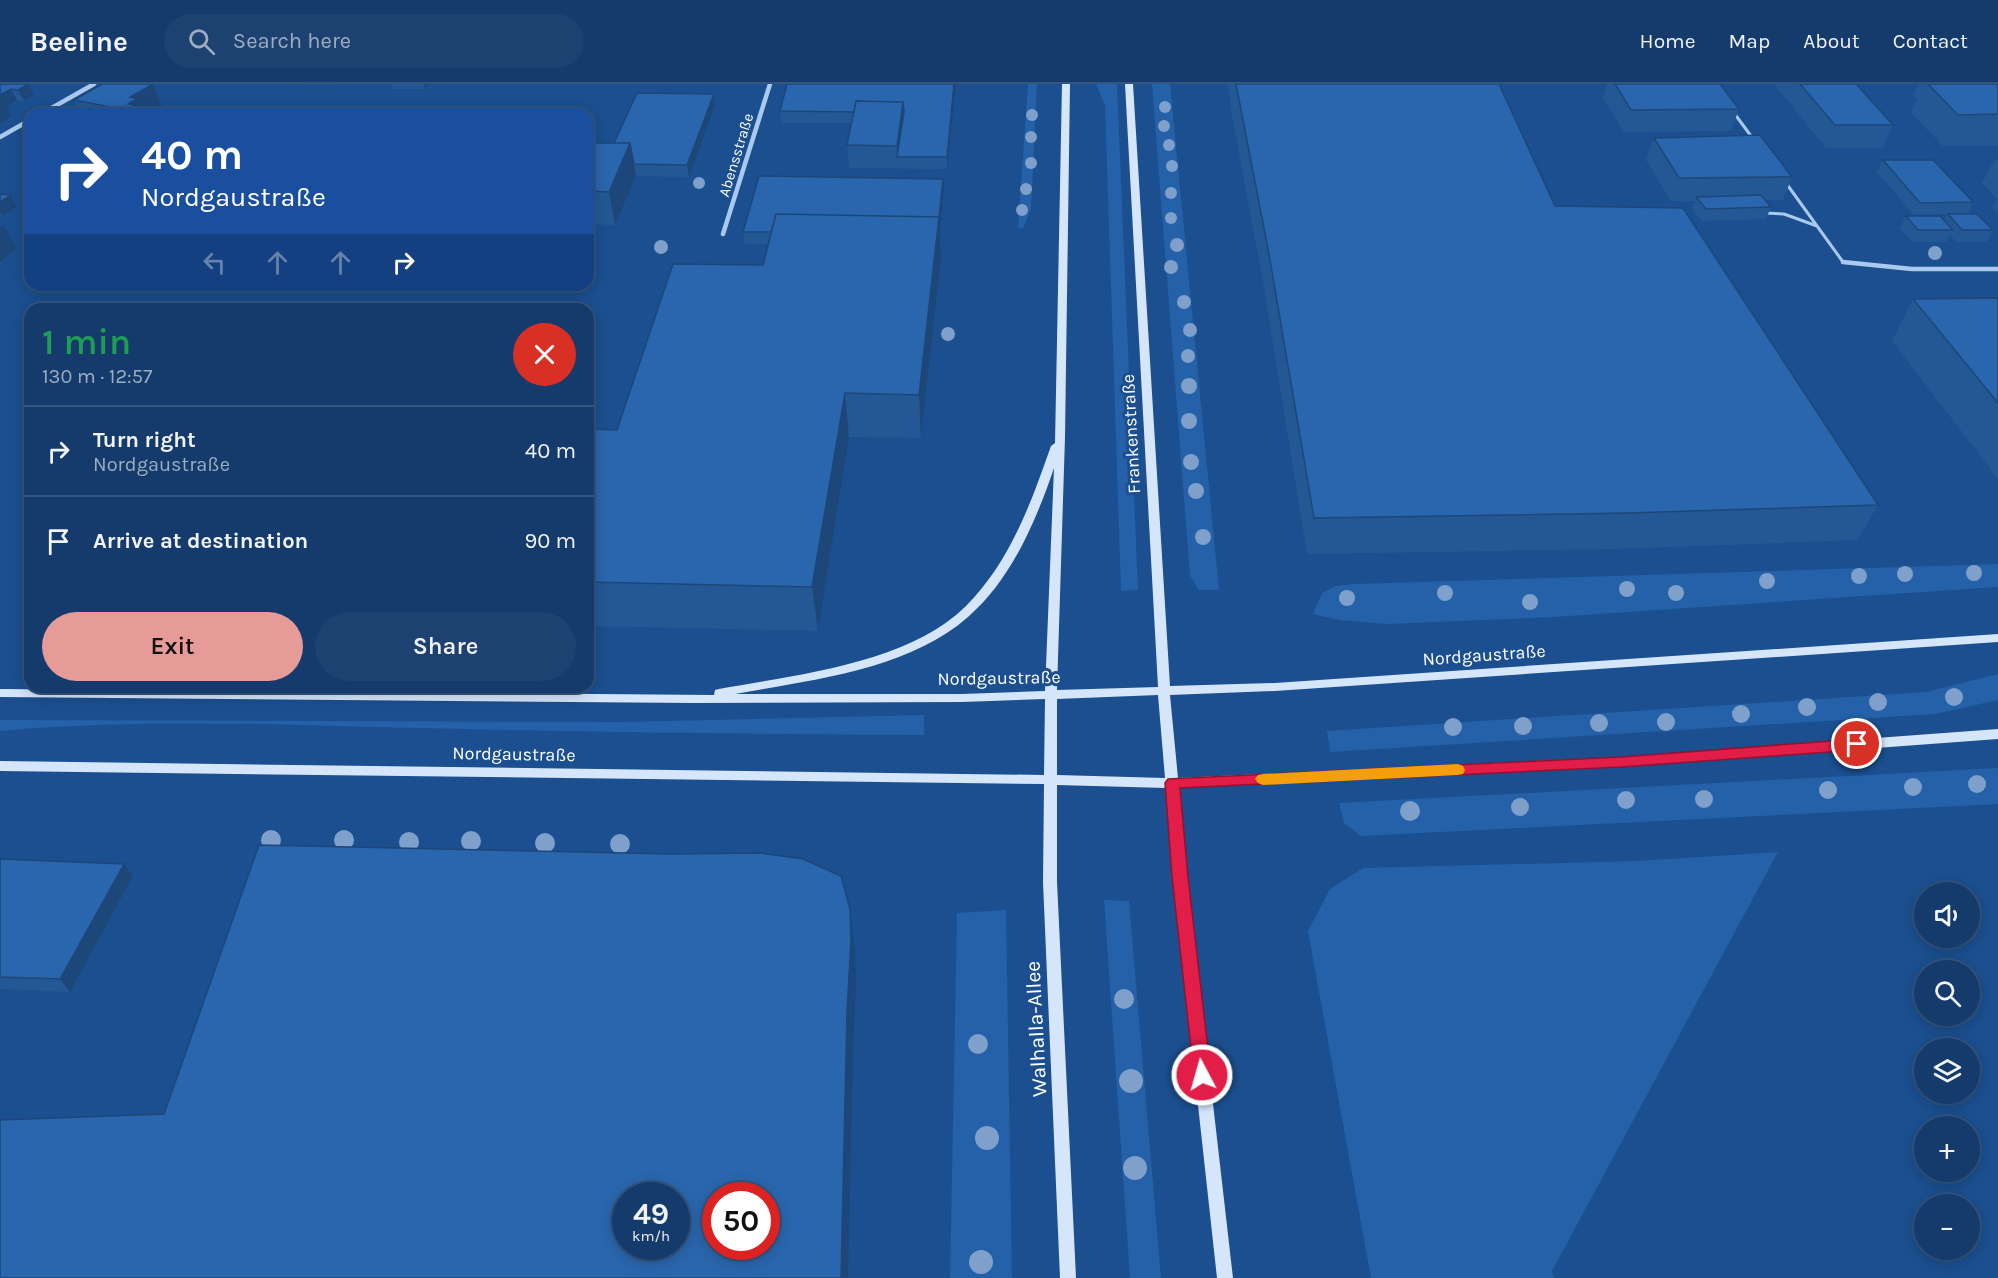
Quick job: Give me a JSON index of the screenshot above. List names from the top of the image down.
{
  "streets": {
    "main road": ["Frankenstraße", "Nordgaustraße", "Walhalla-Allee"],
    "street": ["Abensstraße"]
  },
  "crossings": [
    ["Frankenstraße", "Nordgaustraße"],
    ["Nordgaustraße", "Walhalla-Allee"]
  ],
  "page": {
    "header": "Beeline",
    "search": "Search here",
    "nav": [
      "Home",
      "Map",
      "About",
      "Contact"
    ],
    "turn": ["40 m", "Nordgaustraße"],
    "heading": ["1 min", "130 m · 12:57"],
    "list": [
      {
        "name": "Turn right",
        "note": "Nordgaustraße",
        "value": "40 m"
      },
      {
        "name": "Arrive at destination",
        "value": "90 m"
      }
    ],
    "buttons": ["Exit", "Share"],
    "map_buttons": ["+", "−"],
    "speed": "49 km/h",
    "limit": "50"
  }
}
